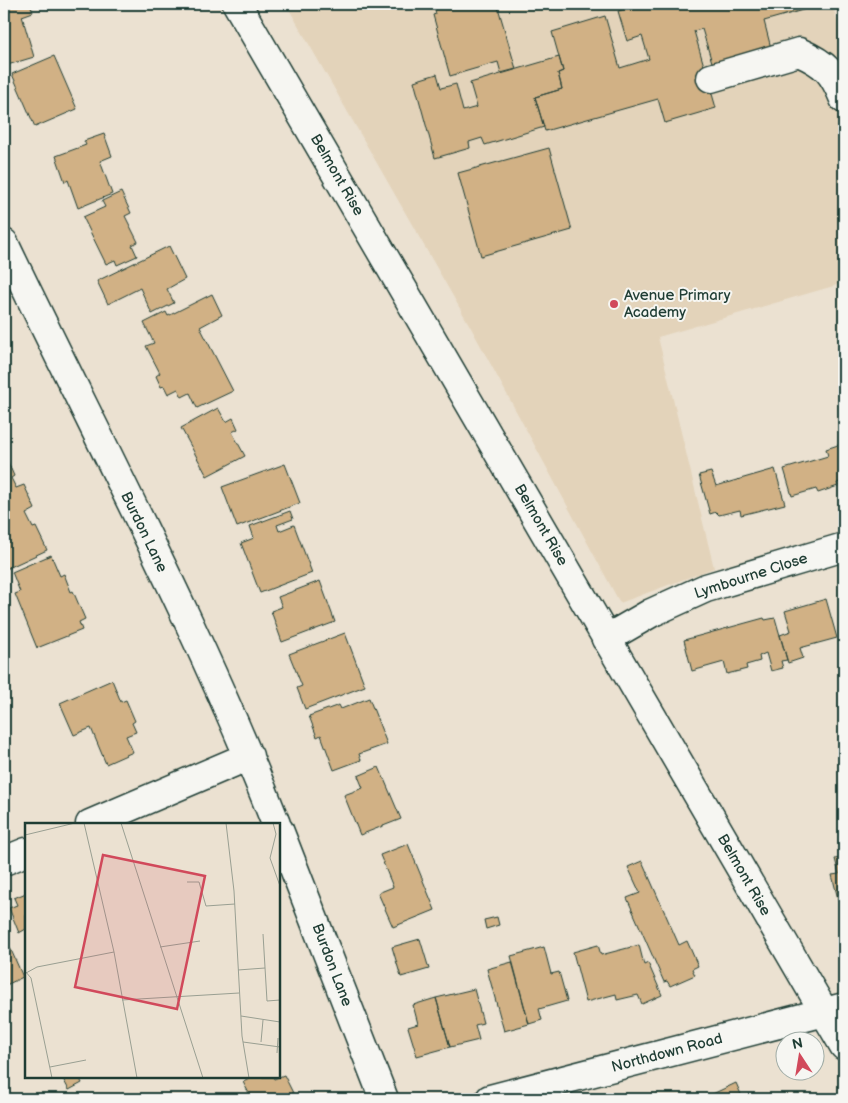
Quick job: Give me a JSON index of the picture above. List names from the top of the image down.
{
  "streets": {
    "main road": [
      "Belmont Rise",
      "Burdon Lane",
      "Lymbourne Close",
      "Northdown Road"
    ]
  },
  "crossings": [
    ["Belmont Rise", "Lymbourne Close"],
    ["Belmont Rise", "Northdown Road"]
  ],
  "places": ["Avenue Primary Academy"],
  "north": "top"
}
